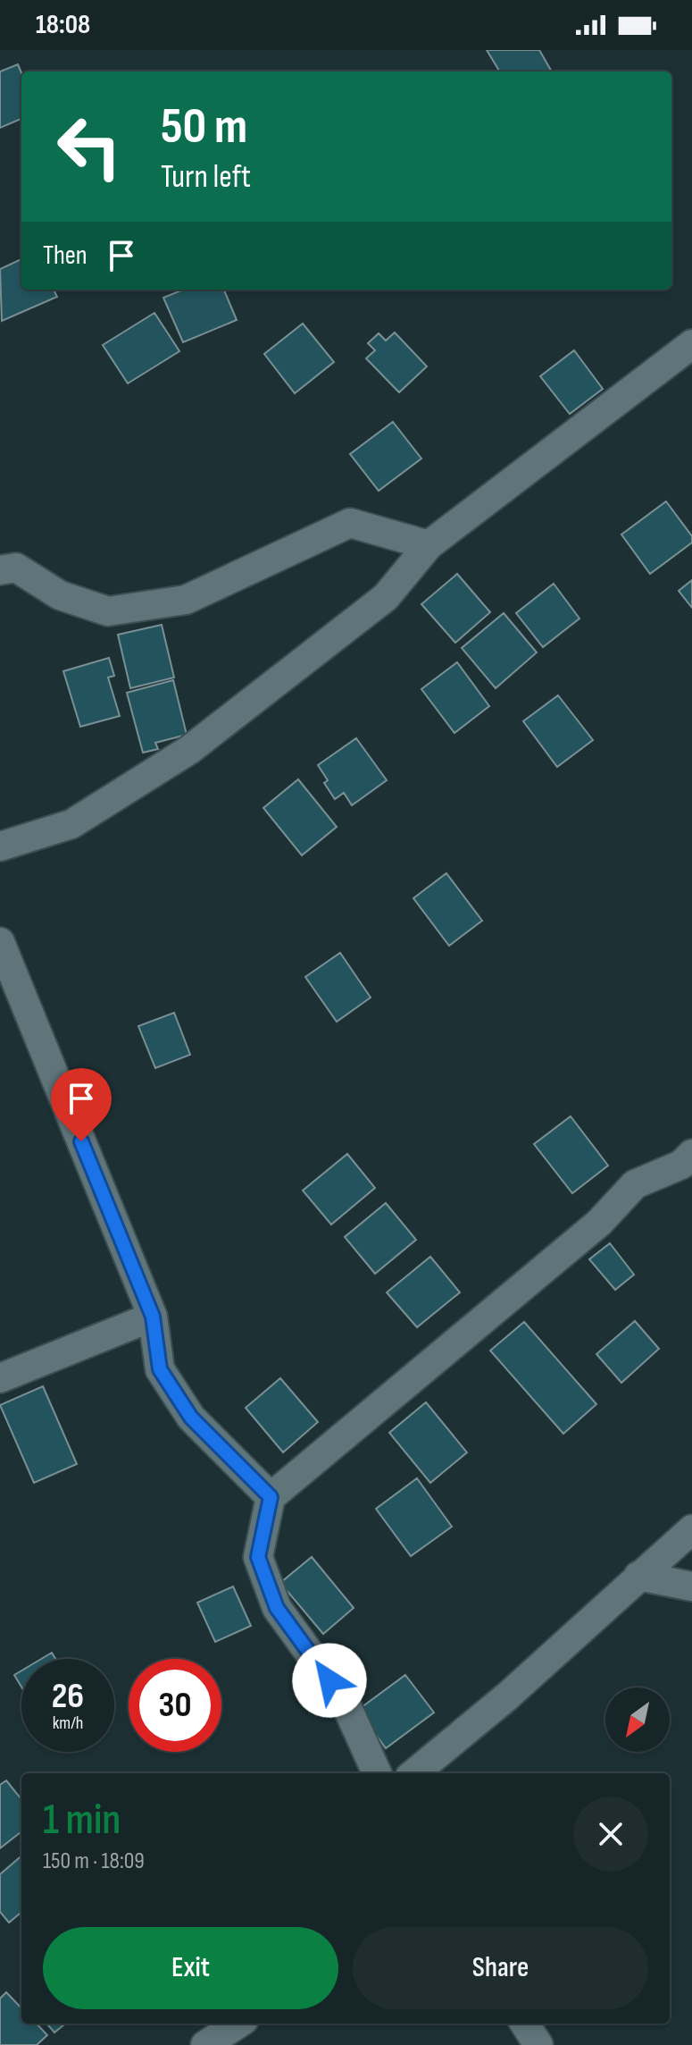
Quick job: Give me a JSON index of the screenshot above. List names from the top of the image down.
{
  "north": "bottom left",
  "page": {
    "status": "18:08",
    "turn": ["50 m", "Turn left"],
    "then": "Then",
    "speed": "26 km/h",
    "limit": "30",
    "heading": ["1 min", "150 m · 18:09"],
    "buttons": ["Exit", "Share"]
  }
}
